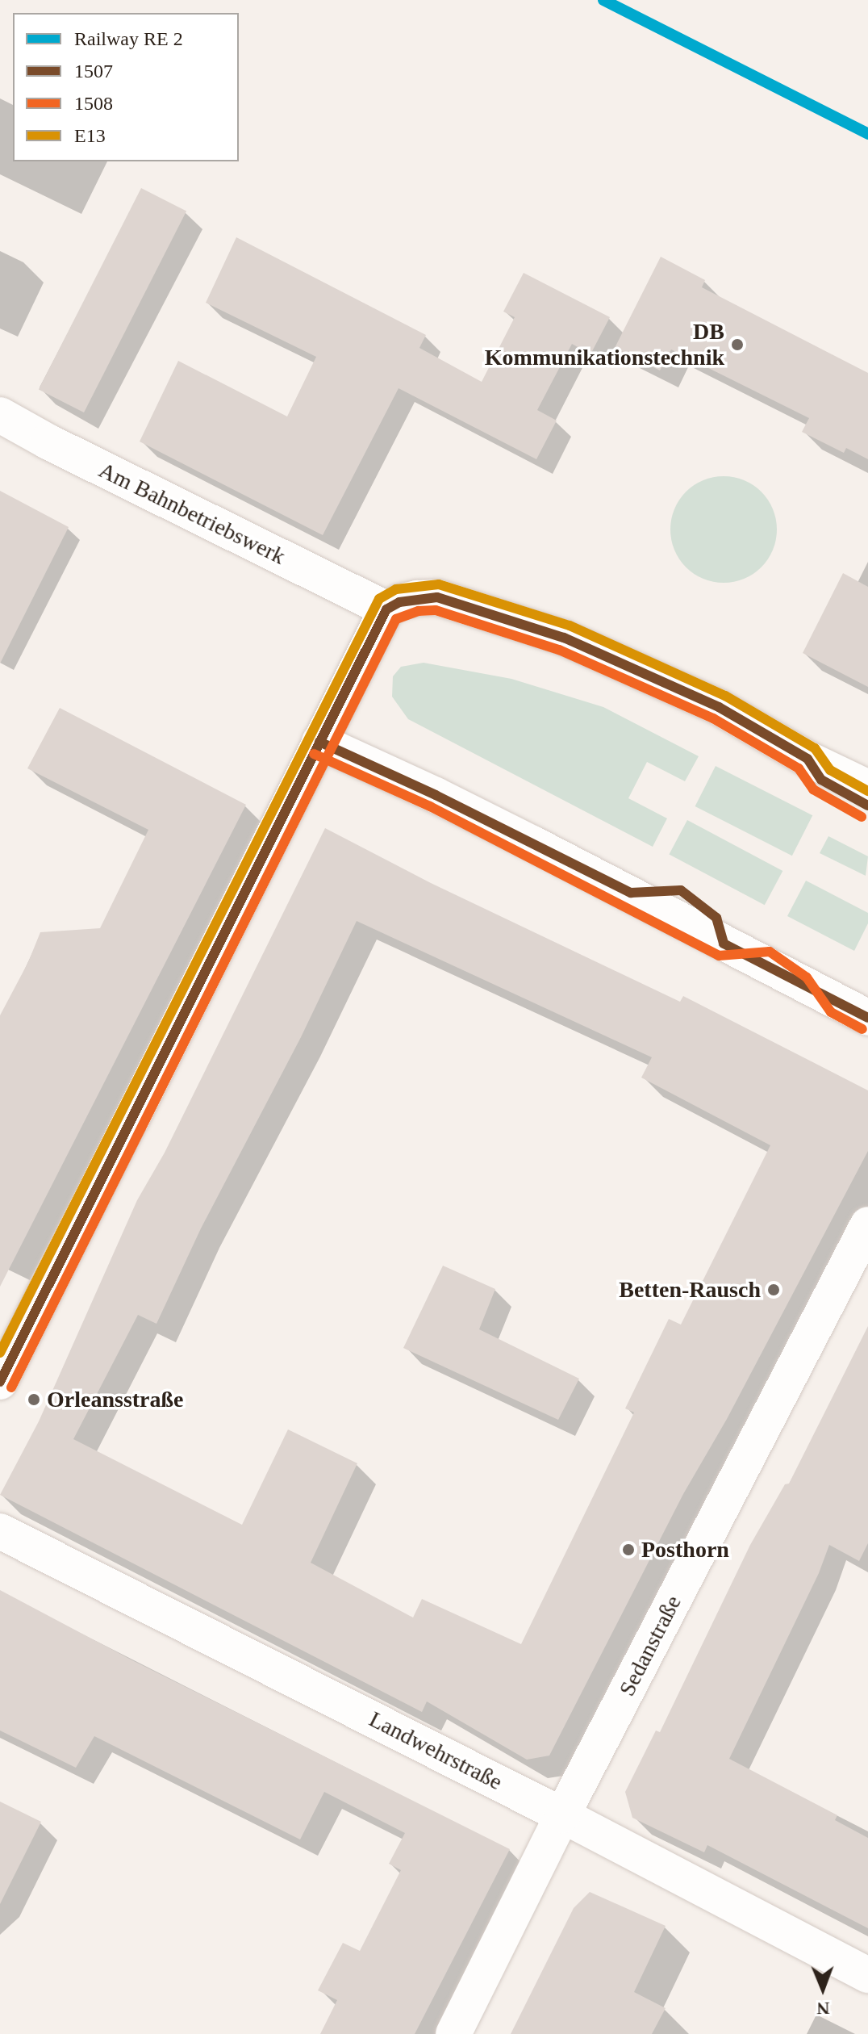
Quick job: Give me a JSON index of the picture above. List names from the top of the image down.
{
  "streets": {
    "street": ["Am Bahnbetriebswerk", "Sedanstraße", "Landwehrstraße"]
  },
  "crossings": [
    ["Sedanstraße", "Landwehrstraße"]
  ],
  "places": [
    "DB Kommunikationstechnik",
    "Betten-Rausch",
    "Orleansstraße",
    "Posthorn"
  ],
  "lines": ["transit line E13", "transit line 1507", "transit line 1508"],
  "legend": [
    "Railway RE 2",
    "1507",
    "1508",
    "E13"
  ],
  "north": "bottom"
}
